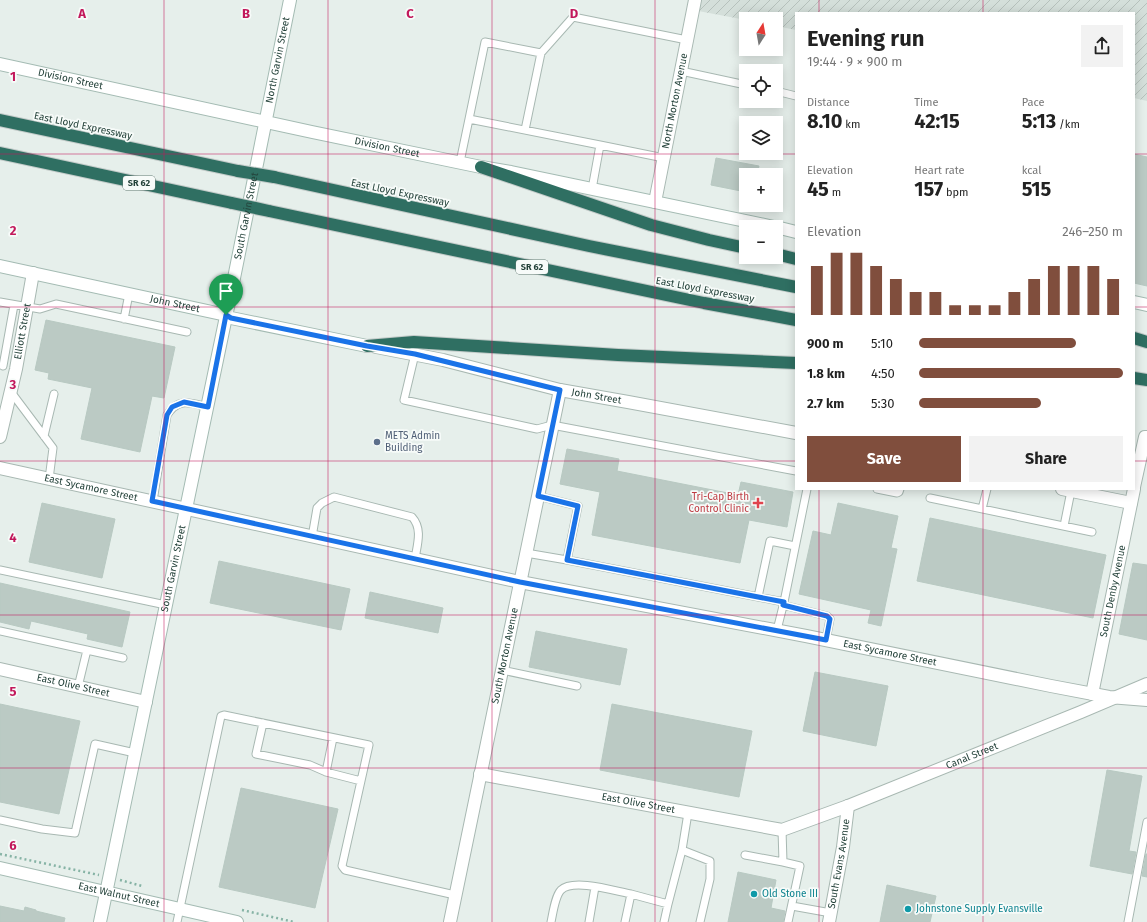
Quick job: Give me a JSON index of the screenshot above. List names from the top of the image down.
{
  "streets": {
    "highway": ["East Lloyd Expressway", "SR 62"],
    "street": [
      "North Garvin Street",
      "Division Street",
      "North Morton Avenue",
      "South Garvin Street",
      "John Street",
      "Elliott Street",
      "East Sycamore Street",
      "South Denby Avenue",
      "South Morton Avenue",
      "East Olive Street",
      "Canal Street",
      "South Evans Avenue",
      "East Walnut Street"
    ]
  },
  "crossings": [
    ["North Garvin Street", "Division Street"],
    ["North Garvin Street", "South Garvin Street"],
    ["Division Street", "North Morton Avenue"],
    ["Division Street", "South Garvin Street"],
    ["South Garvin Street", "John Street"],
    ["South Garvin Street", "East Sycamore Street"],
    ["South Garvin Street", "East Olive Street"],
    ["South Garvin Street", "East Walnut Street"],
    ["John Street", "Elliott Street"],
    ["John Street", "South Morton Avenue"],
    ["East Sycamore Street", "South Denby Avenue"],
    ["East Sycamore Street", "South Morton Avenue"],
    ["East Sycamore Street", "Canal Street"],
    ["South Morton Avenue", "East Olive Street"],
    ["East Olive Street", "Canal Street"],
    ["Canal Street", "South Evans Avenue"]
  ],
  "places": {
    "other": ["METS Admin Building", "Old Stone III", "Johnstone Supply Evansville"],
    "health": ["Tri-Cap Birth Control Clinic"]
  },
  "north": "top",
  "page": {
    "map_buttons": ["+", "−"],
    "heading": ["Evening run", "19:44 · 9 × 900 m"],
    "stats": [
      ["Distance", "8.10 km"],
      ["Time", "42:15"],
      ["Pace", "5:13 /km"],
      ["Elevation", "45 m"],
      ["Heart rate", "157 bpm"],
      ["kcal", "515"]
    ],
    "chart": ["Elevation", "246–250 m"],
    "list": [
      {
        "name": "900 m",
        "note": "5:10"
      },
      {
        "name": "1.8 km",
        "note": "4:50"
      },
      {
        "name": "2.7 km",
        "note": "5:30"
      }
    ],
    "buttons": ["Save", "Share"]
  },
  "grid": {
    "columns": [
      "A",
      "B",
      "C",
      "D"
    ],
    "rows": [
      "1",
      "2",
      "3",
      "4",
      "5",
      "6"
    ]
  }
}
